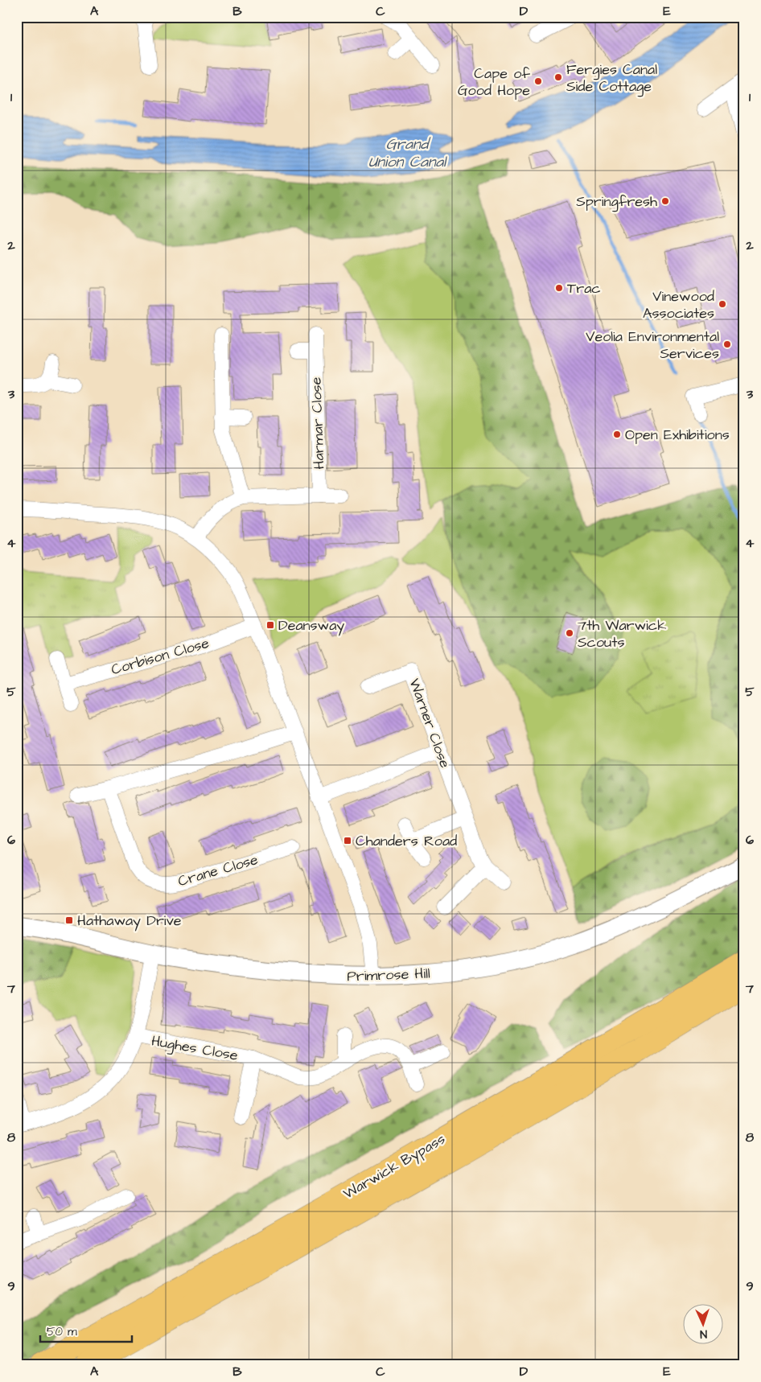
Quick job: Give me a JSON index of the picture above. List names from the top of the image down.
{
  "streets": {
    "highway": ["Warwick Bypass"],
    "street": [
      "Harmar Close",
      "Corbison Close",
      "Warner Close",
      "Crane Close",
      "Primrose Hill",
      "Hughes Close"
    ]
  },
  "water": ["Grand Union Canal"],
  "places": {
    "other": [
      "Fergies Canal Side Cottage",
      "Cape of Good Hope",
      "Springfresh",
      "Trac",
      "Vinewood Associates",
      "Veolia Environmental Services",
      "Open Exhibitions",
      "7th Warwick Scouts"
    ],
    "transit": ["Deansway", "Chanders Road", "Hathaway Drive"]
  },
  "scale_bar": "50 m",
  "north": "bottom",
  "grid": {
    "columns": [
      "A",
      "B",
      "C",
      "D",
      "E"
    ],
    "rows": [
      "1",
      "2",
      "3",
      "4",
      "5",
      "6",
      "7",
      "8",
      "9"
    ]
  }
}
